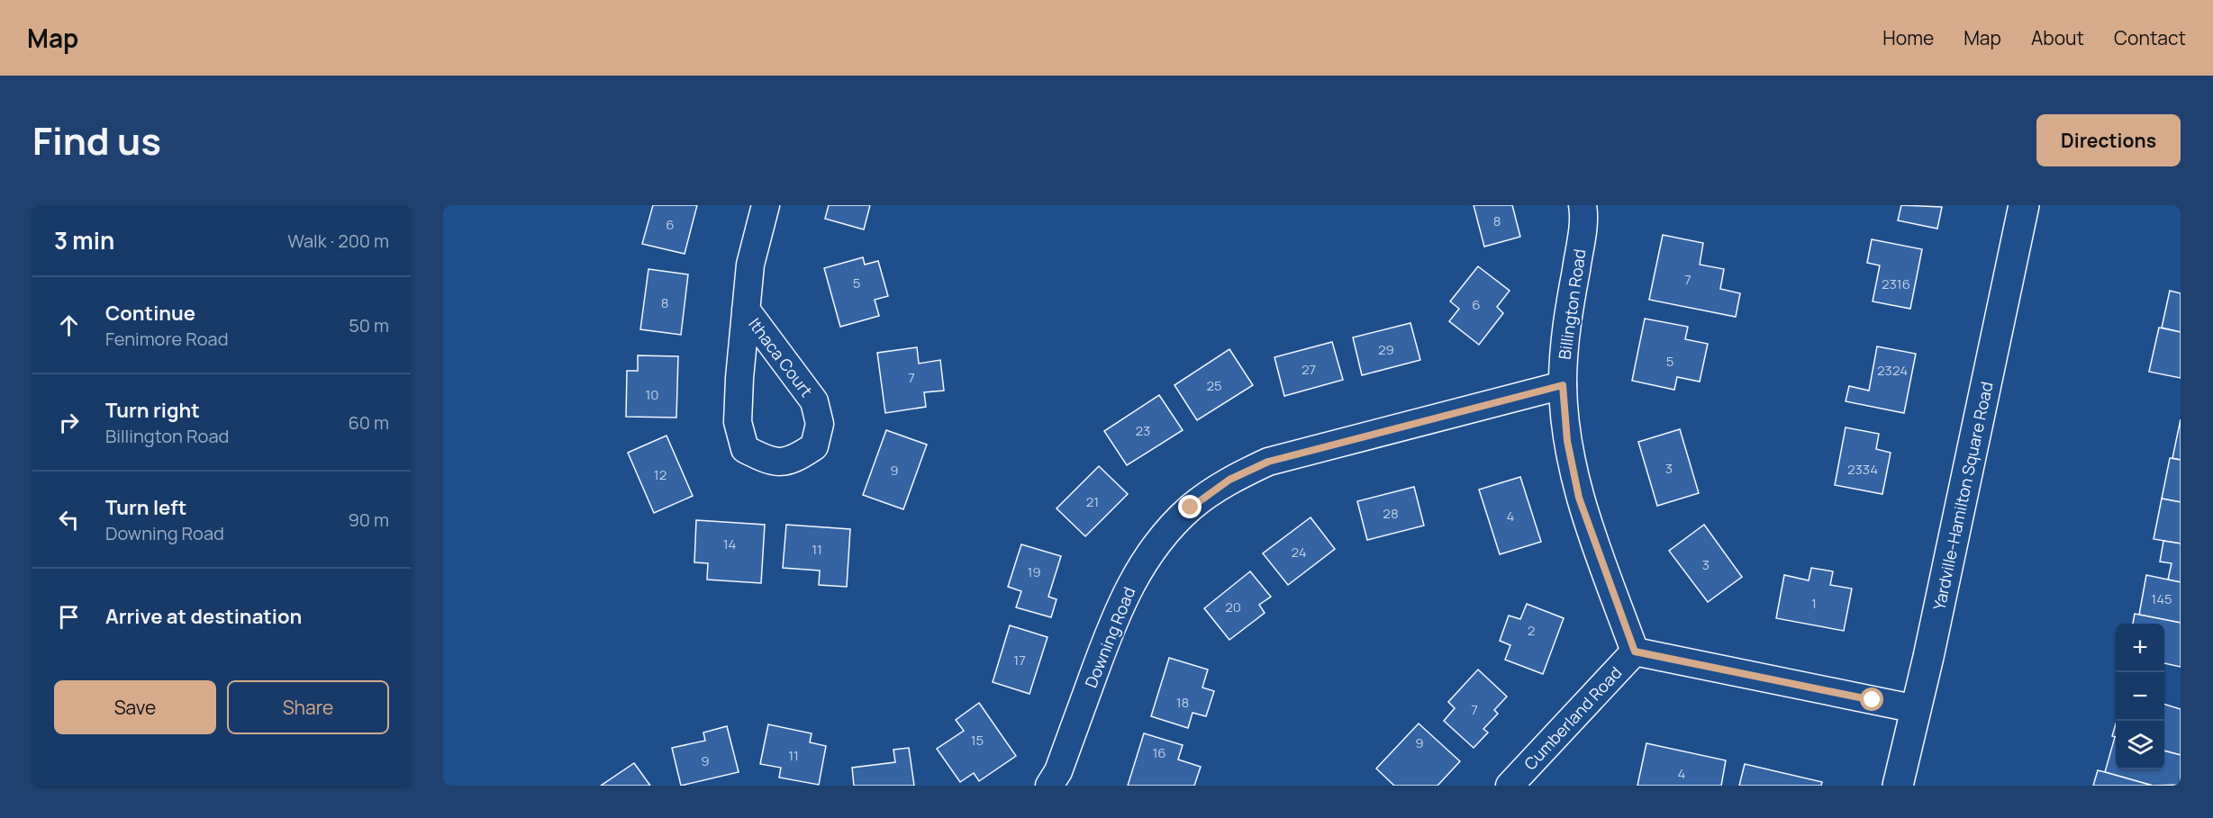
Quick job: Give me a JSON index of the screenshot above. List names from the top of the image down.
{
  "streets": {
    "street": [
      "Billington Road",
      "Ithaca Court",
      "Yardville-Hamilton Square Road",
      "Downing Road",
      "Cumberland Road"
    ]
  },
  "crossings": [
    ["Billington Road", "Downing Road"],
    ["Billington Road", "Cumberland Road"]
  ],
  "house_numbers": [
    "8",
    "6",
    "7",
    "5",
    "2316",
    "8",
    "6",
    "29",
    "5",
    "27",
    "2324",
    "7",
    "25",
    "10",
    "23",
    "3",
    "2334",
    "9",
    "12",
    "21",
    "28",
    "4",
    "14",
    "11",
    "24",
    "3",
    "19",
    "145",
    "1",
    "20",
    "2",
    "17",
    "18",
    "7",
    "15",
    "9",
    "16",
    "11",
    "9",
    "4"
  ],
  "page": {
    "header": "Map",
    "nav": [
      "Home",
      "Map",
      "About",
      "Contact"
    ],
    "title": "Find us",
    "buttons": [
      "Directions",
      ["Save", "Share"]
    ],
    "heading": ["3 min", "Walk · 200 m"],
    "list": [
      ["Continue", "Fenimore Road", "50 m"],
      ["Turn right", "Billington Road", "60 m"],
      ["Turn left", "Downing Road", "90 m"],
      "Arrive at destination"
    ],
    "map_buttons": ["+", "−"]
  }
}
